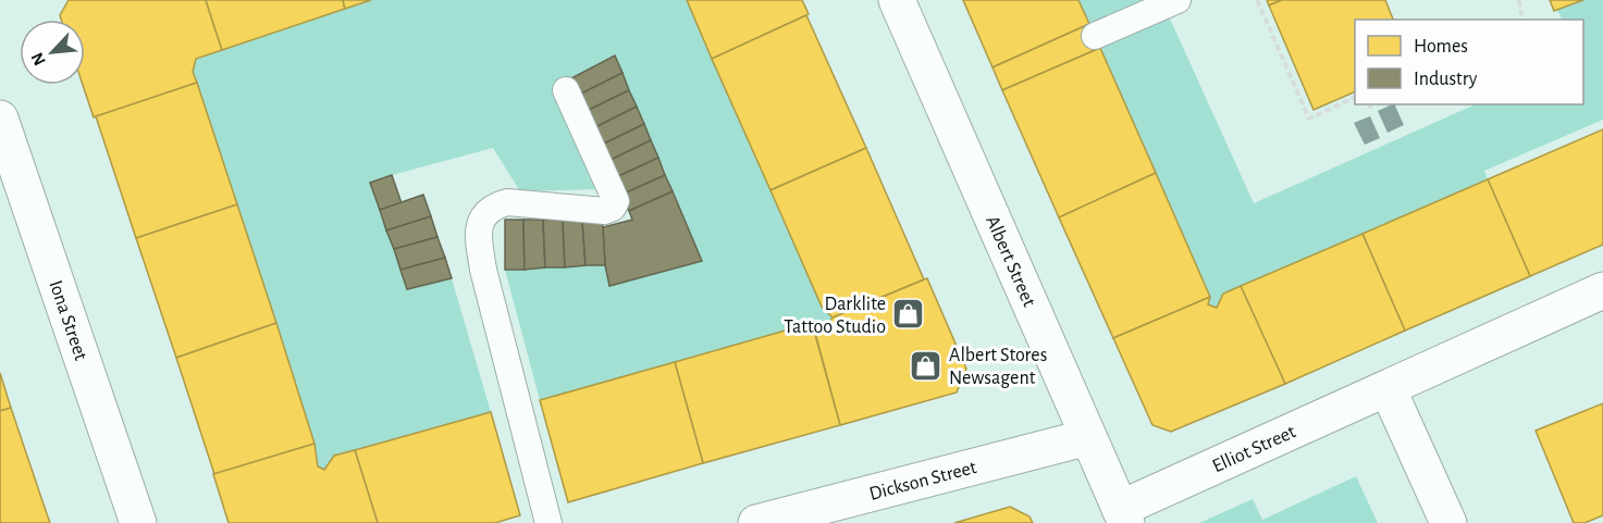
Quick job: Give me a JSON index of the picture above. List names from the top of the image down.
{
  "streets": {
    "street": [
      "Albert Street",
      "Iona Street",
      "Elliot Street",
      "Dickson Street"
    ]
  },
  "crossings": [
    ["Albert Street", "Elliot Street"],
    ["Albert Street", "Dickson Street"]
  ],
  "places": {
    "shop": ["Darklite Tattoo Studio", "Albert Stores Newsagent"]
  },
  "legend": ["Homes", "Industry"],
  "north": "bottom left"
}
